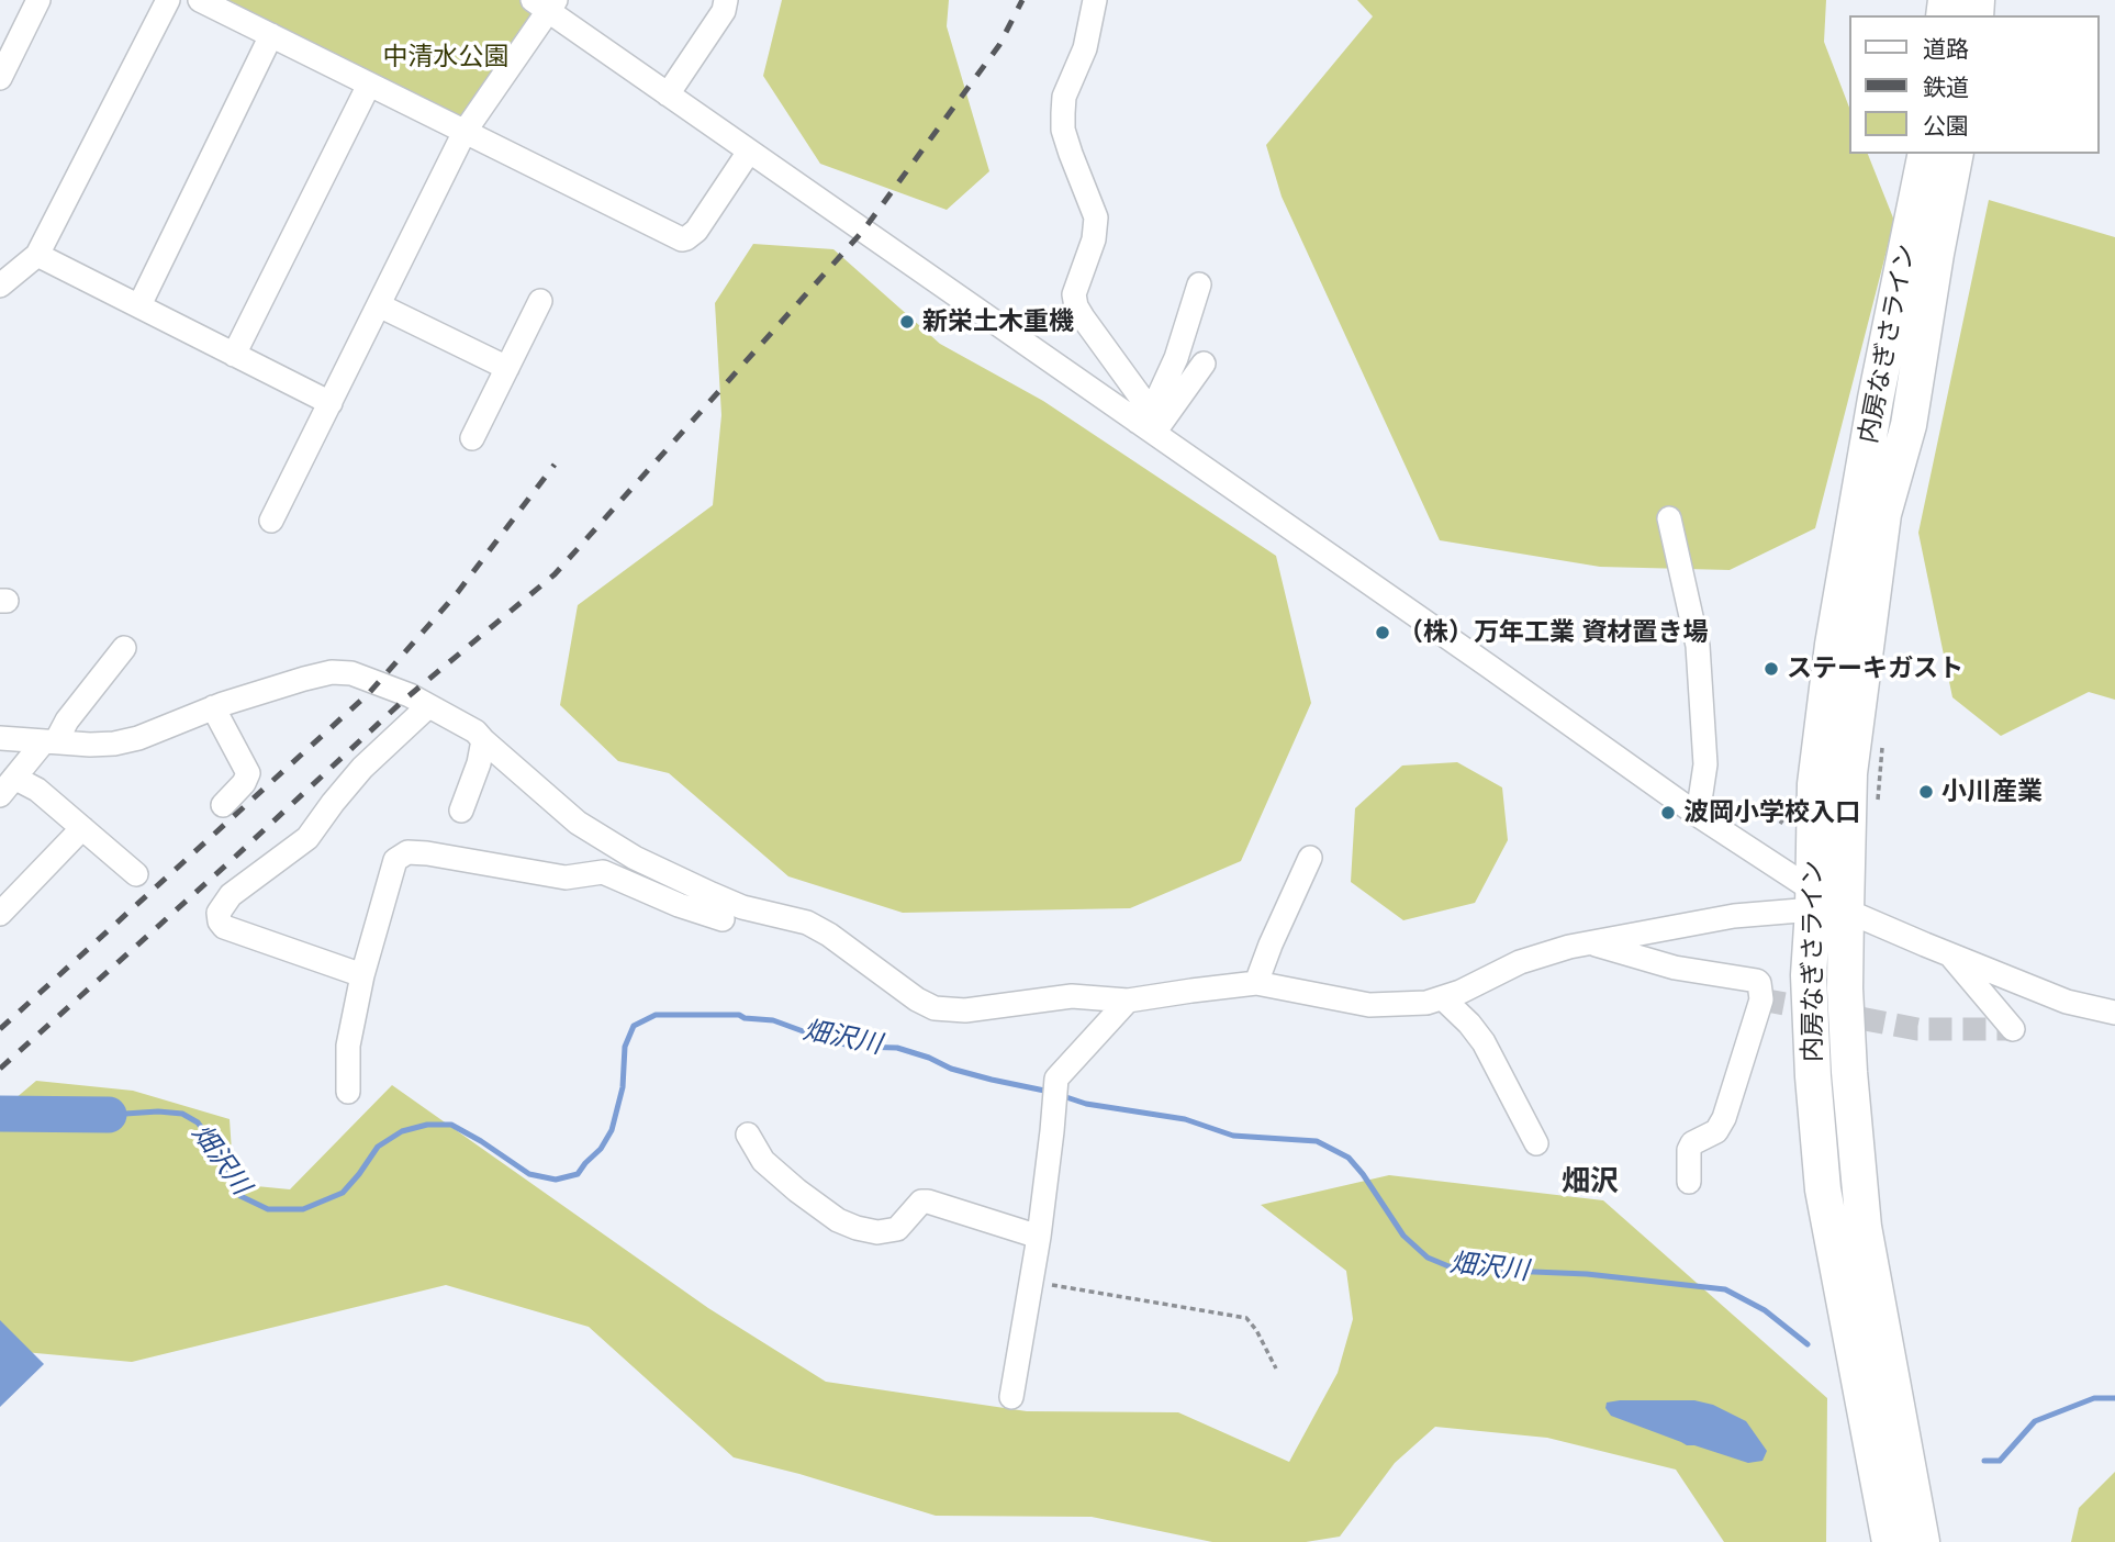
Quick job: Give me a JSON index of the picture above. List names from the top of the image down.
{
  "streets": {
    "highway": ["内房なぎさライン"]
  },
  "districts": ["畑沢"],
  "water": ["畑沢川"],
  "parks": ["中清水公園"],
  "places": [
    "新栄土木重機",
    "（株）万年工業 資材置き場",
    "ステーキガスト",
    "小川産業",
    "波岡小学校入口"
  ],
  "legend": ["道路", "鉄道", "公園"]
}
